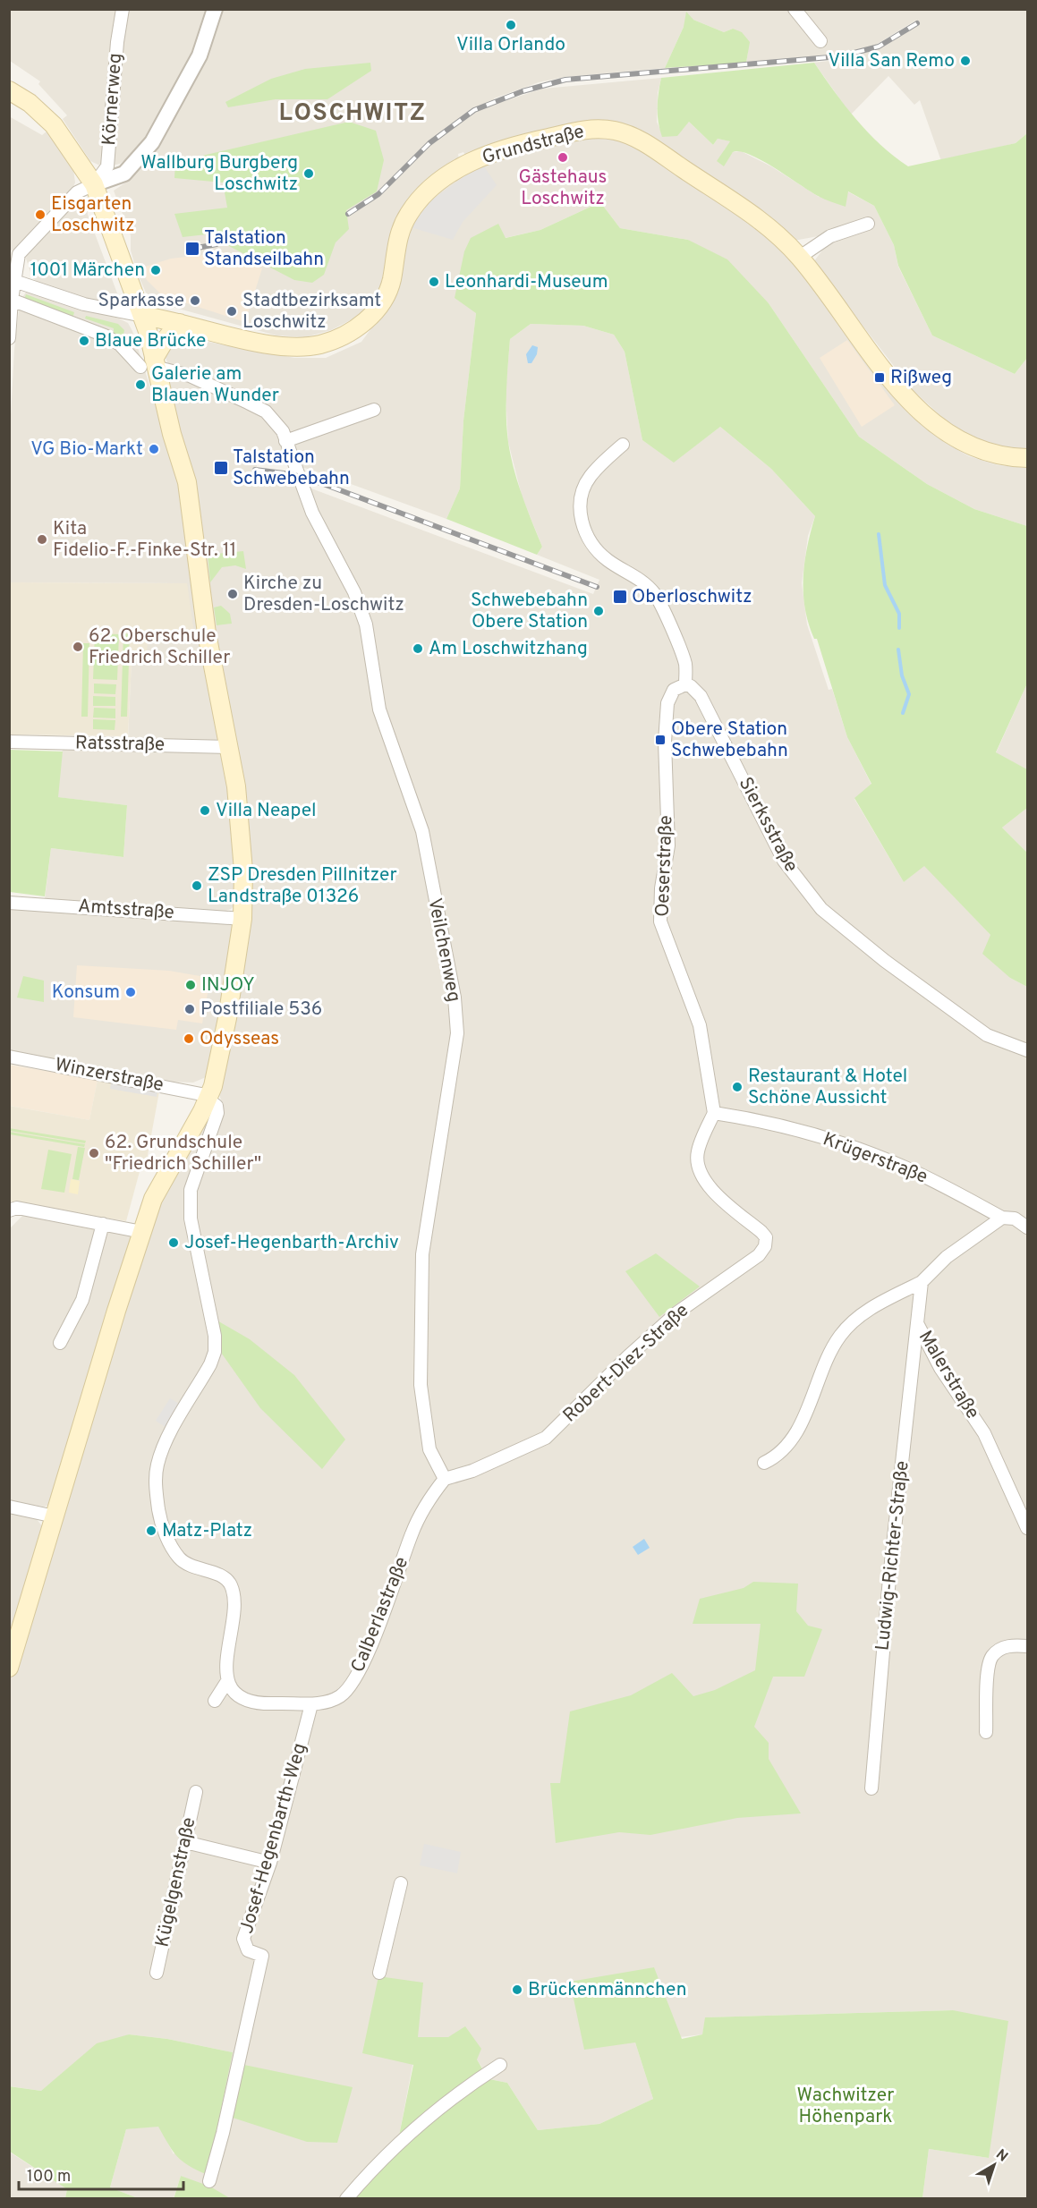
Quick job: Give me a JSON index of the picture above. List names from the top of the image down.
{
  "streets": {
    "main road": ["Grundstraße"],
    "street": [
      "Körnerweg",
      "Ratsstraße",
      "Sierksstraße",
      "Oeserstraße",
      "Amtsstraße",
      "Veilchenweg",
      "Winzerstraße",
      "Krügerstraße",
      "Robert-Diez-Straße",
      "Malerstraße",
      "Ludwig-Richter-Straße",
      "Calberlastraße",
      "Josef-Hegenbarth-Weg",
      "Kügelgenstraße"
    ]
  },
  "crossings": [
    ["Sierksstraße", "Oeserstraße"],
    ["Oeserstraße", "Krügerstraße"],
    ["Oeserstraße", "Robert-Diez-Straße"],
    ["Veilchenweg", "Robert-Diez-Straße"],
    ["Veilchenweg", "Calberlastraße"],
    ["Krügerstraße", "Robert-Diez-Straße"],
    ["Robert-Diez-Straße", "Calberlastraße"],
    ["Malerstraße", "Ludwig-Richter-Straße"],
    ["Calberlastraße", "Josef-Hegenbarth-Weg"]
  ],
  "districts": ["LOSCHWITZ"],
  "parks": ["Wachwitzer Höhenpark"],
  "places": {
    "other": [
      "Villa Orlando",
      "Villa San Remo",
      "Gästehaus Loschwitz",
      "Wallburg Burgberg Loschwitz",
      "Eisgarten Loschwitz",
      "1001 Märchen",
      "Leonhardi-Museum",
      "Sparkasse",
      "Stadtbezirksamt Loschwitz",
      "Blaue Brücke",
      "Galerie am Blauen Wunder",
      "VG Bio-Markt",
      "Kita Fidelio-F.-Finke-Str. 11",
      "Kirche zu Dresden-Loschwitz",
      "Schwebebahn Obere Station",
      "62. Oberschule Friedrich Schiller",
      "Am Loschwitzhang",
      "Villa Neapel",
      "ZSP Dresden Pillnitzer Landstraße 01326",
      "INJOY",
      "Konsum",
      "Postfiliale 536",
      "Odysseas",
      "Restaurant & Hotel Schöne Aussicht",
      "62. Grundschule \"Friedrich Schiller\"",
      "Josef-Hegenbarth-Archiv",
      "Matz-Platz",
      "Brückenmännchen"
    ],
    "transit": [
      "Talstation Standseilbahn",
      "Rißweg",
      "Talstation Schwebebahn",
      "Oberloschwitz",
      "Obere Station Schwebebahn"
    ]
  },
  "scale_bar": "100 m",
  "north": "top right"
}
